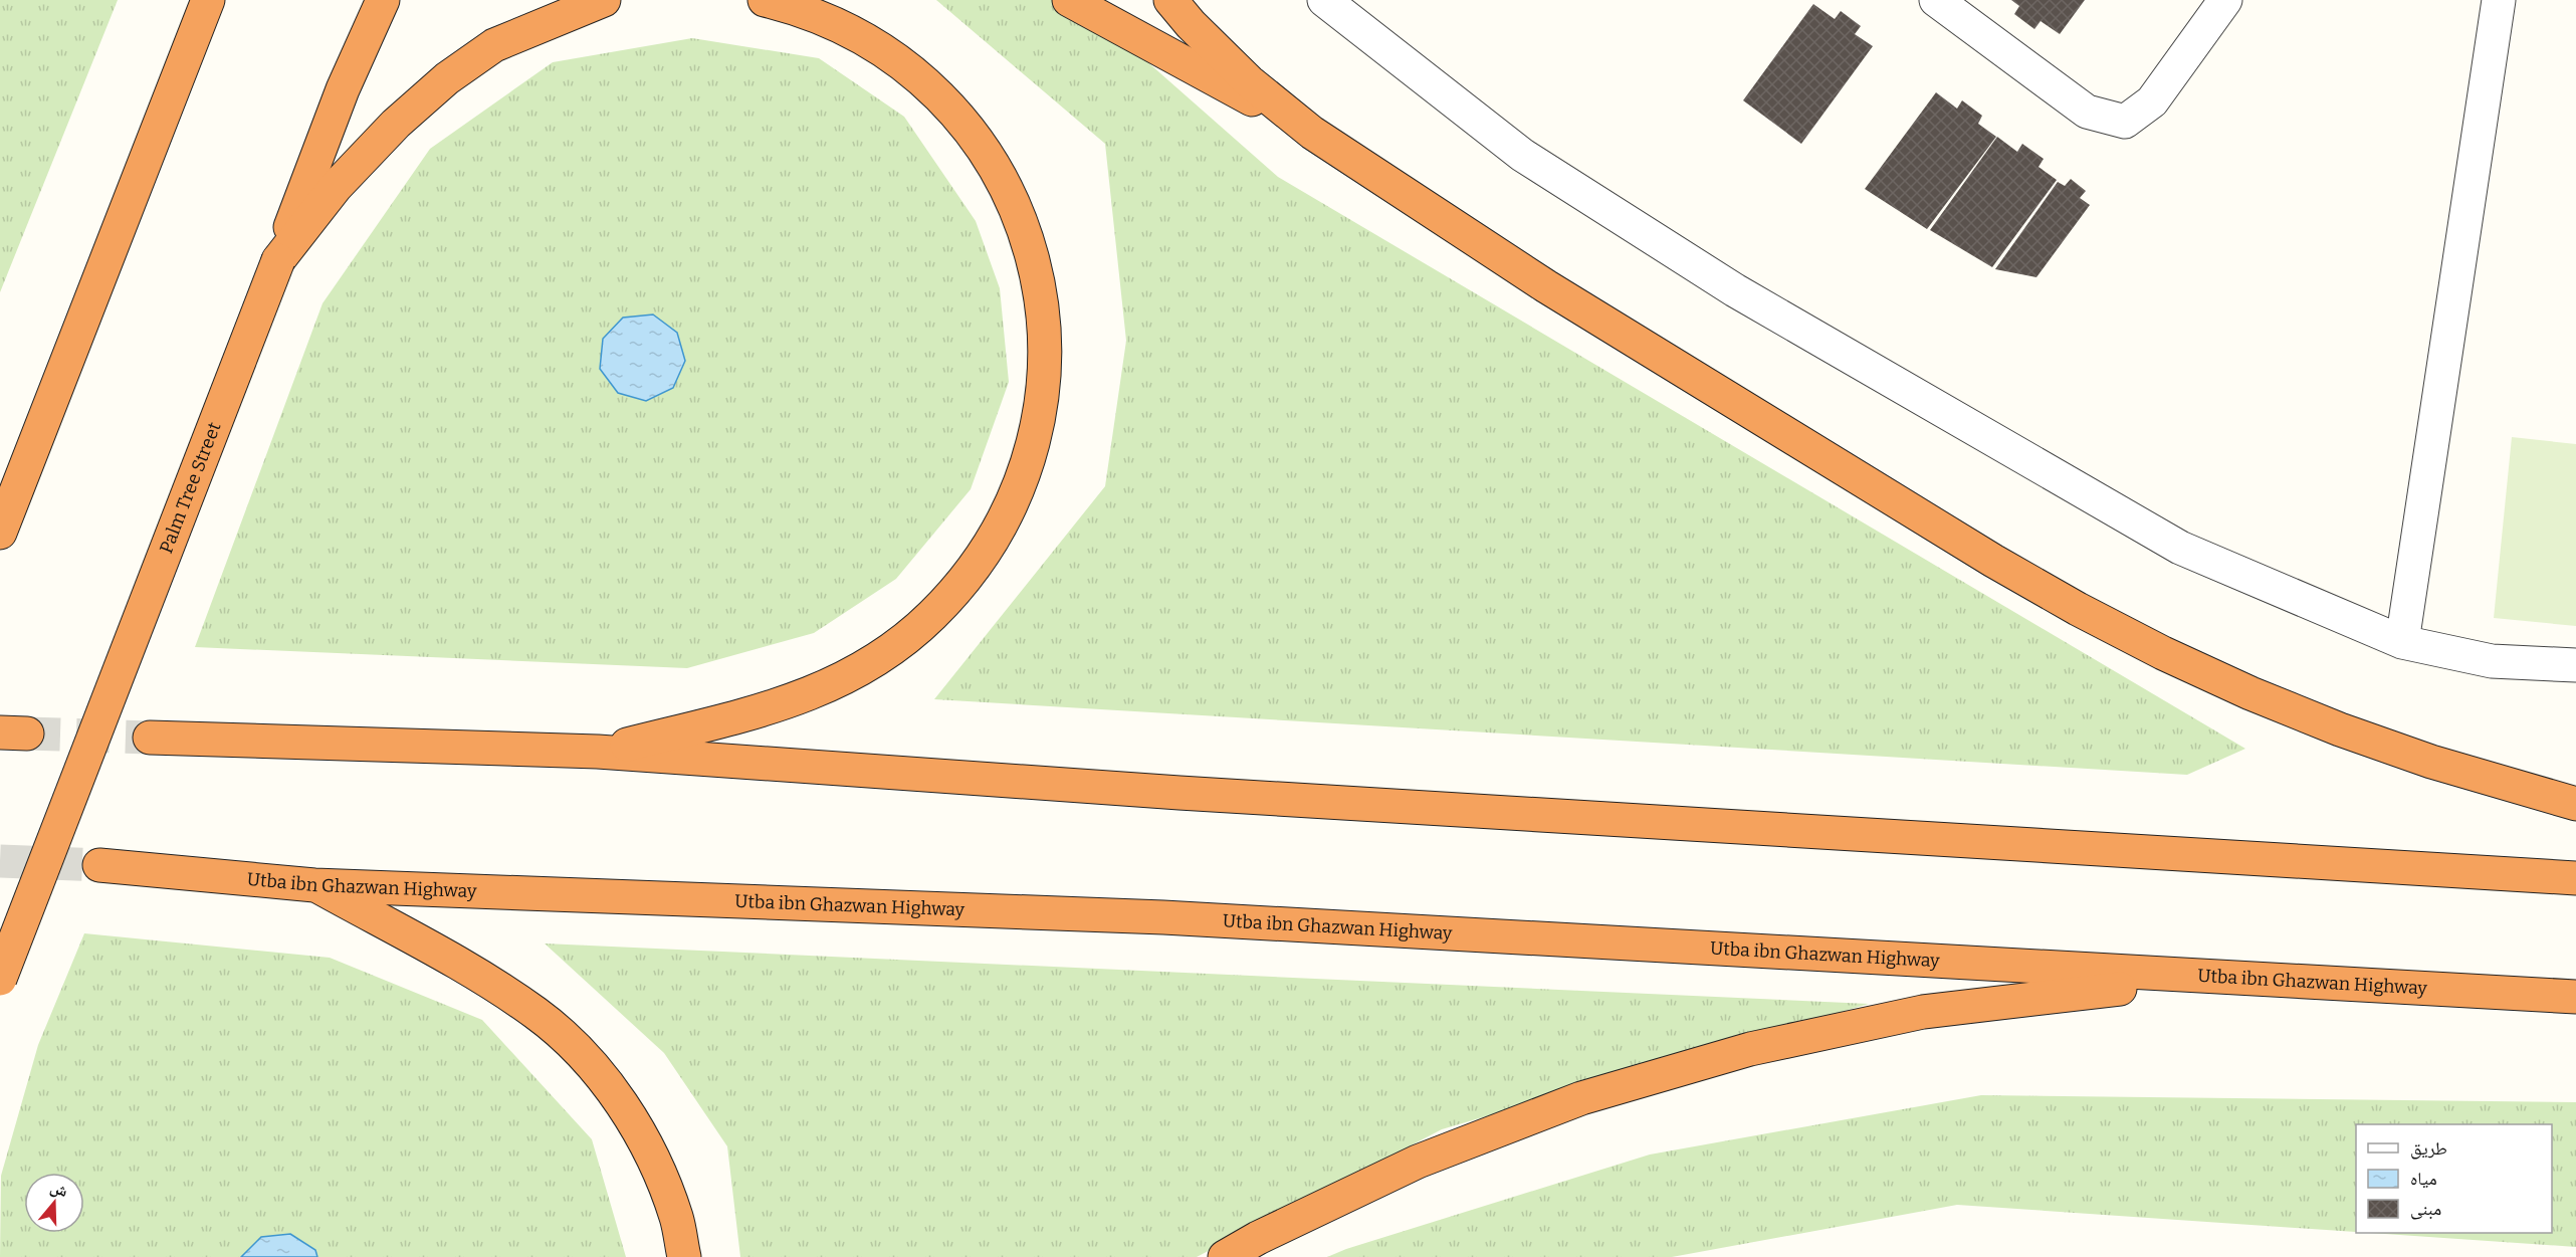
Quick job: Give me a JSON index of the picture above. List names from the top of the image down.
{
  "streets": {
    "highway": ["Palm Tree Street", "Utba ibn Ghazwan Highway"]
  },
  "legend": ["طريق", "مياه", "مبنى"],
  "north": "top"
}
